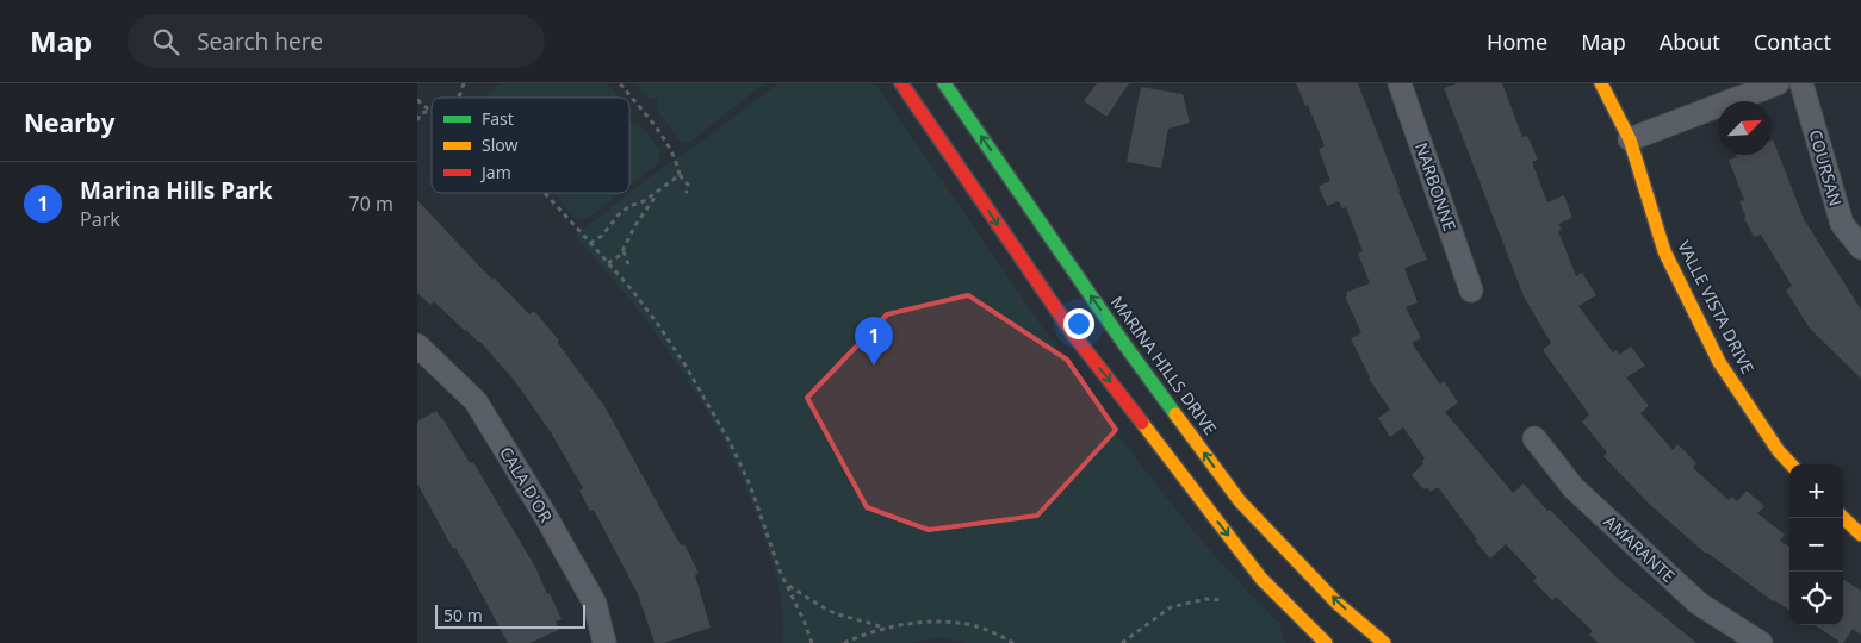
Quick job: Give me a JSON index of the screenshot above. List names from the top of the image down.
{
  "streets": {
    "street": [
      "COURSAN",
      "NARBONNE",
      "VALLE VISTA DRIVE",
      "MARINA HILLS DRIVE",
      "CALA D'OR",
      "AMARANTE"
    ]
  },
  "legend": ["Fast", "Slow", "Jam"],
  "scale_bar": "50 m",
  "north": "top right",
  "page": {
    "header": "Map",
    "search": "Search here",
    "nav": [
      "Home",
      "Map",
      "About",
      "Contact"
    ],
    "heading": "Nearby",
    "list": [
      {
        "mark": "1",
        "name": "Marina Hills Park",
        "note": "Park",
        "value": "70 m"
      }
    ],
    "pins": "1",
    "map_buttons": ["+", "−"],
    "scale": "50 m"
  }
}
